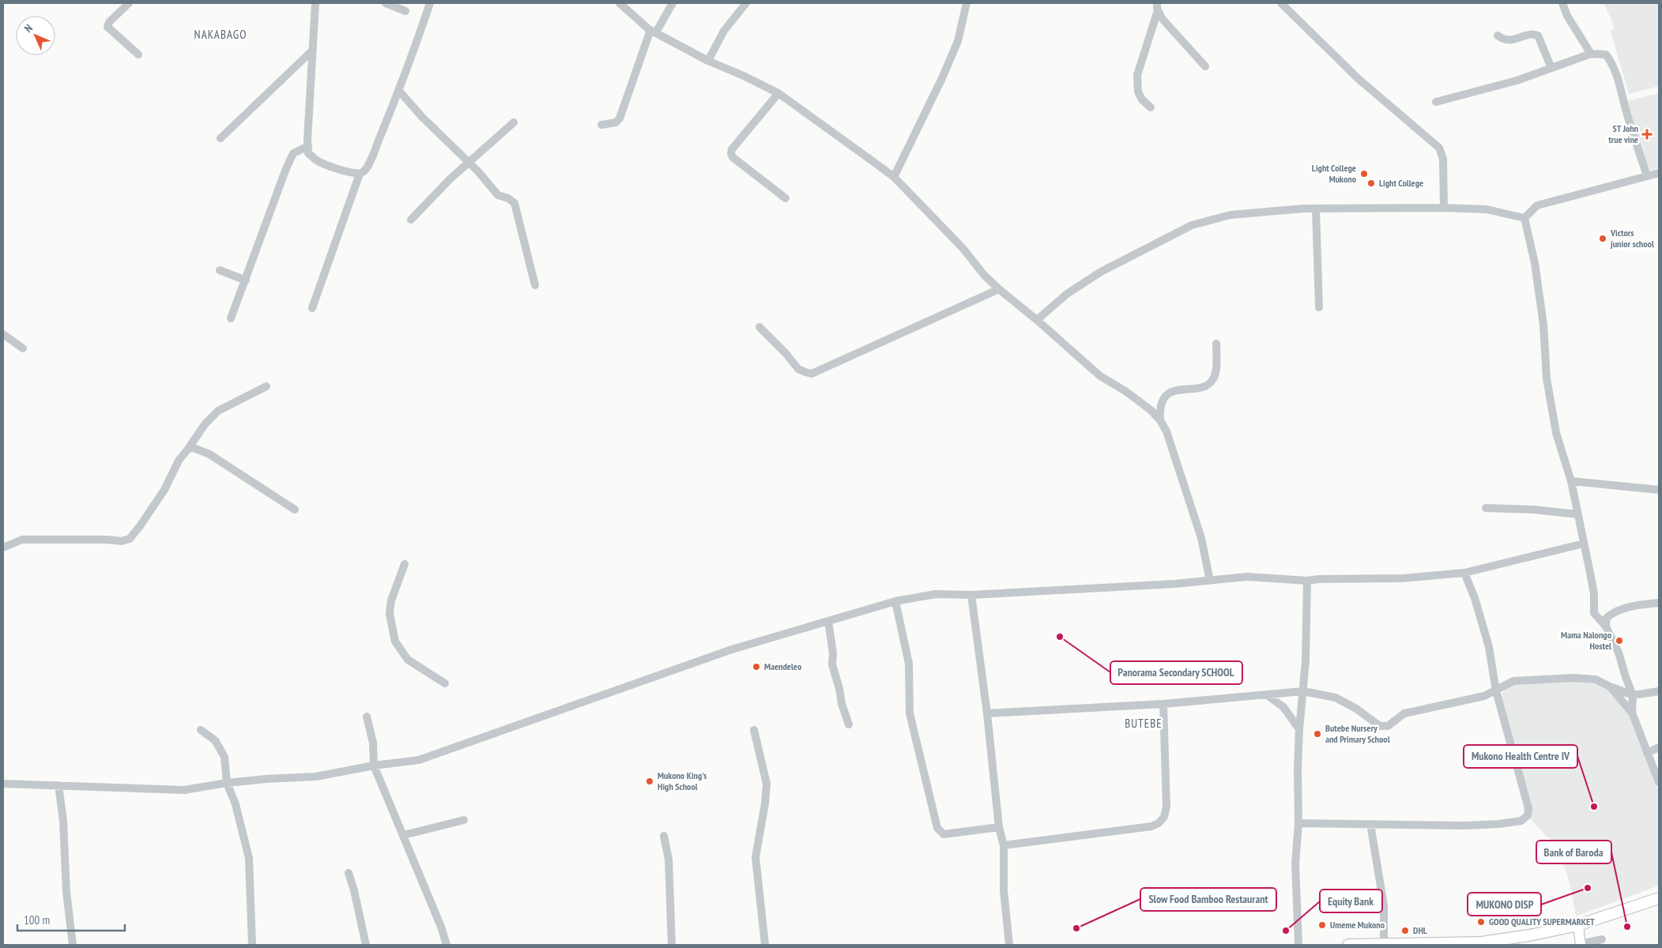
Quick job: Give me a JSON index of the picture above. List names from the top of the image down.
{
  "districts": ["NAKABAGO", "BUTEBE"],
  "places": {
    "health": ["ST John true vine"],
    "other": [
      "Light College Mukono",
      "Light College",
      "Victors junior school",
      "Panorama Secondary SCHOOL",
      "Mama Nalongo Hostel",
      "Maendeleo",
      "Butebe Nursery and Primary School",
      "Mukono King's High School",
      "Mukono Health Centre IV",
      "MUKONO DISP",
      "GOOD QUALITY SUPERMARKET",
      "Umeme Mukono",
      "Bank of Baroda",
      "Slow Food Bamboo Restaurant",
      "Equity Bank",
      "DHL"
    ]
  },
  "scale_bar": "100 m",
  "north": "top left"
}
